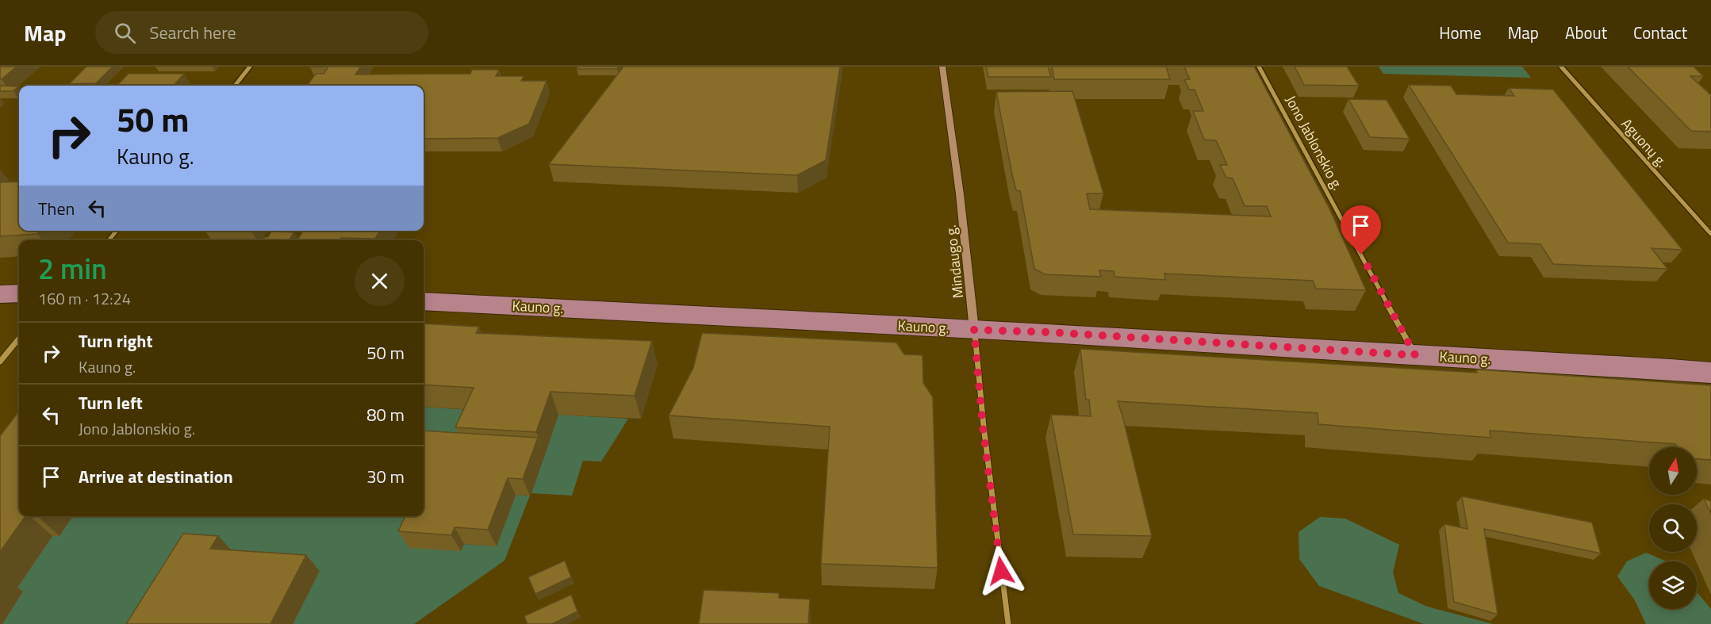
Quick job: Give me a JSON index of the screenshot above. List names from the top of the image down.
{
  "streets": {
    "main road": ["Mindaugo g.", "Kauno g."],
    "street": ["Jono Jablonskio g.", "Aguonų g."]
  },
  "crossings": [
    ["Jono Jablonskio g.", "Kauno g."],
    ["Mindaugo g.", "Kauno g."]
  ],
  "north": "top",
  "page": {
    "header": "Map",
    "search": "Search here",
    "nav": [
      "Home",
      "Map",
      "About",
      "Contact"
    ],
    "turn": ["50 m", "Kauno g."],
    "then": "Then",
    "heading": ["2 min", "160 m · 12:24"],
    "list": [
      {
        "name": "Turn right",
        "note": "Kauno g.",
        "value": "50 m"
      },
      {
        "name": "Turn left",
        "note": "Jono Jablonskio g.",
        "value": "80 m"
      },
      {
        "name": "Arrive at destination",
        "value": "30 m"
      }
    ]
  }
}
